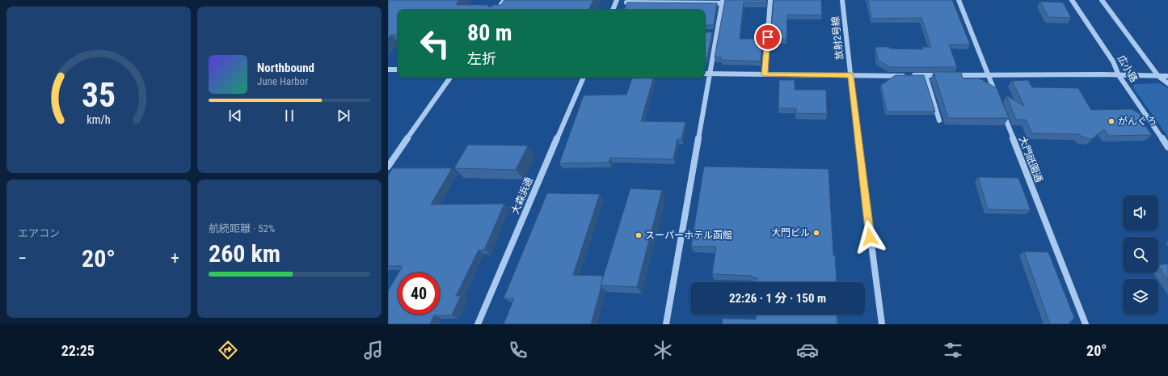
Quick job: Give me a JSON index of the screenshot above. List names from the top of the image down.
{
  "streets": {
    "street": [
      "放射2号線",
      "広小路",
      "大門祇園通",
      "大森浜通"
    ]
  },
  "places": ["がんぐろ", "大門ビル", "スーパーホテル函館"],
  "page": {
    "turn": ["80 m", "左折"],
    "song": ["Northbound", "June Harbor"],
    "tile": [
      "エアコン",
      ["航続距離 · 52%", "260 km"]
    ],
    "heat": ["−", "20°", "+"],
    "limit": "40",
    "trip": "22:26 · 1 分 · 150 m",
    "tabs": ["22:25", "20°"],
    "gauge": ["35", "km/h"]
  }
}
